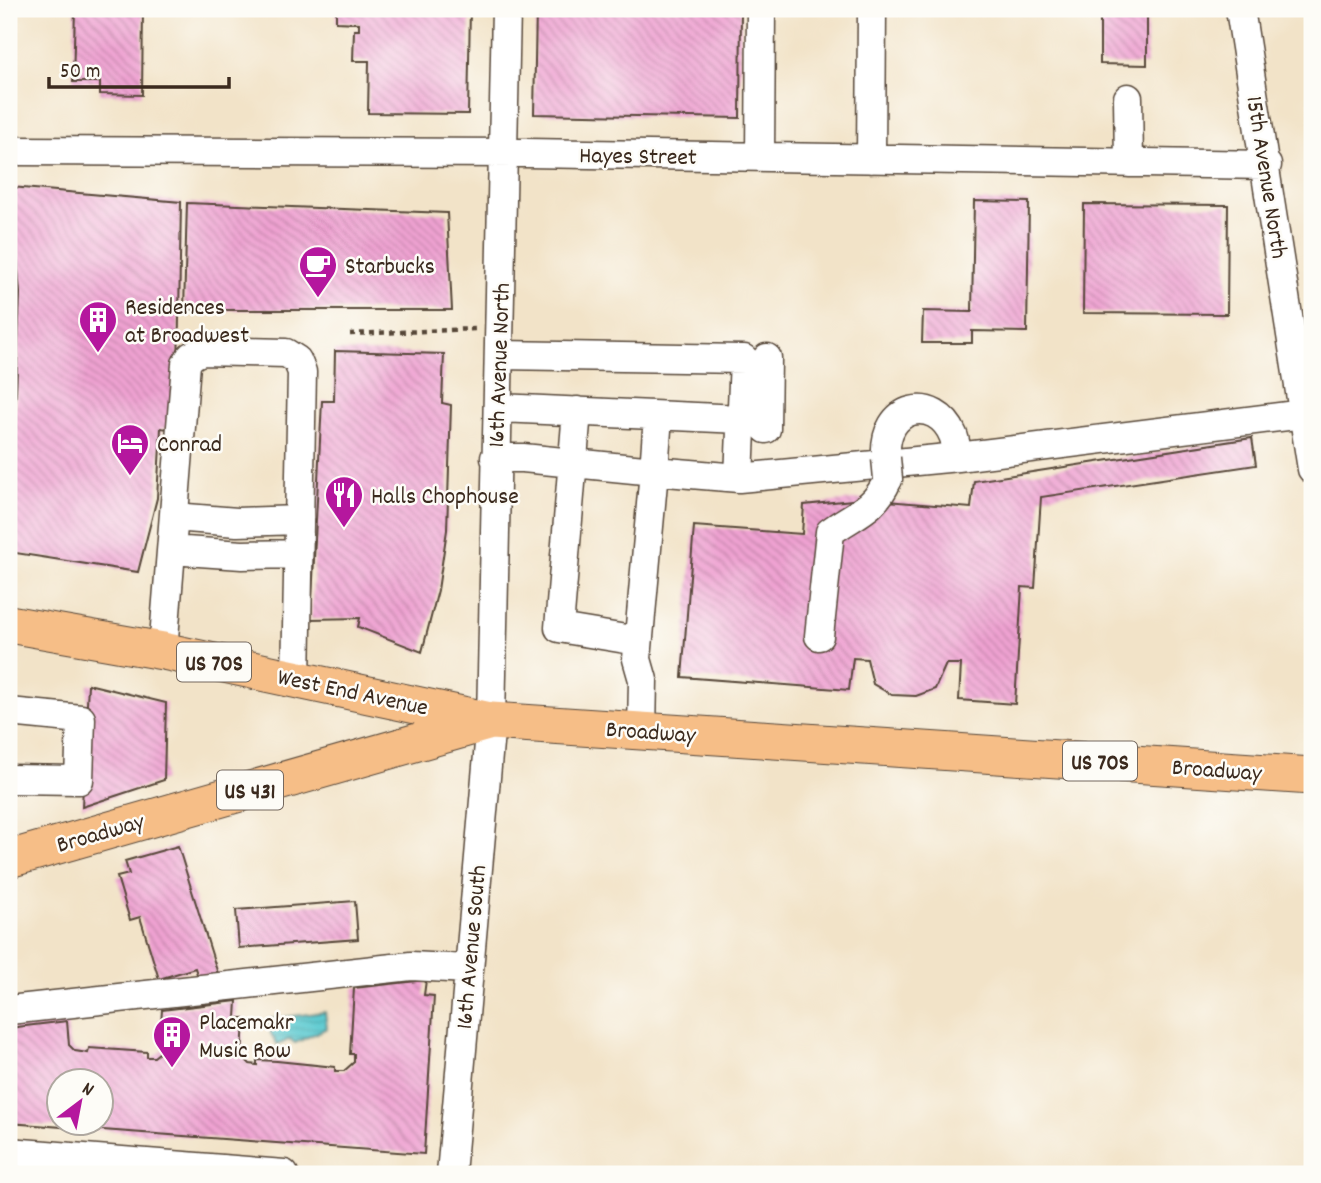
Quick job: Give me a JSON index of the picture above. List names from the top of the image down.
{
  "streets": {
    "main road": [
      "US 70S",
      "West End Avenue",
      "Broadway",
      "US 431"
    ],
    "street": [
      "Hayes Street",
      "15th Avenue North",
      "16th Avenue North",
      "16th Avenue South"
    ]
  },
  "crossings": [
    ["Hayes Street", "15th Avenue North"],
    ["Hayes Street", "16th Avenue North"],
    ["16th Avenue North", "West End Avenue"],
    ["16th Avenue North", "Broadway"],
    ["16th Avenue North", "16th Avenue South"],
    ["West End Avenue", "Broadway"],
    ["West End Avenue", "16th Avenue South"],
    ["Broadway", "16th Avenue South"]
  ],
  "places": {
    "cafe": ["Starbucks"],
    "building": ["Residences at Broadwest", "Placemakr Music Row"],
    "hotel": ["Conrad"],
    "restaurant": ["Halls Chophouse"]
  },
  "scale_bar": "50 m",
  "north": "top right"
}
